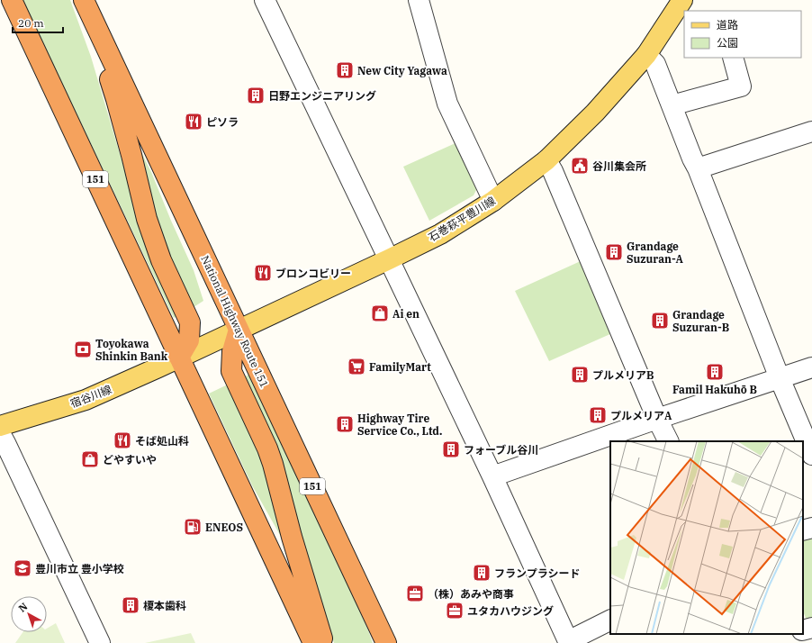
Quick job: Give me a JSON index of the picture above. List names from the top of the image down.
{
  "streets": {
    "highway": ["151", "National Highway Route 151"],
    "main road": ["石巻萩平豊川線", "宿谷川線"]
  },
  "crossings": [
    ["151", "石巻萩平豊川線"],
    ["151", "宿谷川線"],
    ["石巻萩平豊川線", "National Highway Route 151"],
    ["石巻萩平豊川線", "宿谷川線"]
  ],
  "places": {
    "building": [
      "New City Yagawa",
      "日野エンジニアリング",
      "Grandage Suzuran-A",
      "Grandage Suzuran-B",
      "Famil Hakuhō B",
      "プルメリアB",
      "プルメリアA",
      "Highway Tire Service Co., Ltd.",
      "フォーブル谷川",
      "フランプラシード",
      "榎本歯科"
    ],
    "restaurant": ["ピソラ", "ブロンコビリー", "そば処山科"],
    "public building": ["谷川集会所"],
    "shop": ["Ai en", "どやすいや"],
    "bank": ["Toyokawa Shinkin Bank"],
    "supermarket": ["FamilyMart"],
    "fuel station": ["ENEOS"],
    "school or university": ["豊川市立 豊小学校"],
    "office": ["（株）あみや商事", "ユタカハウジング"]
  },
  "legend": ["道路", "公園"],
  "scale_bar": "20 m",
  "north": "top left"
}
